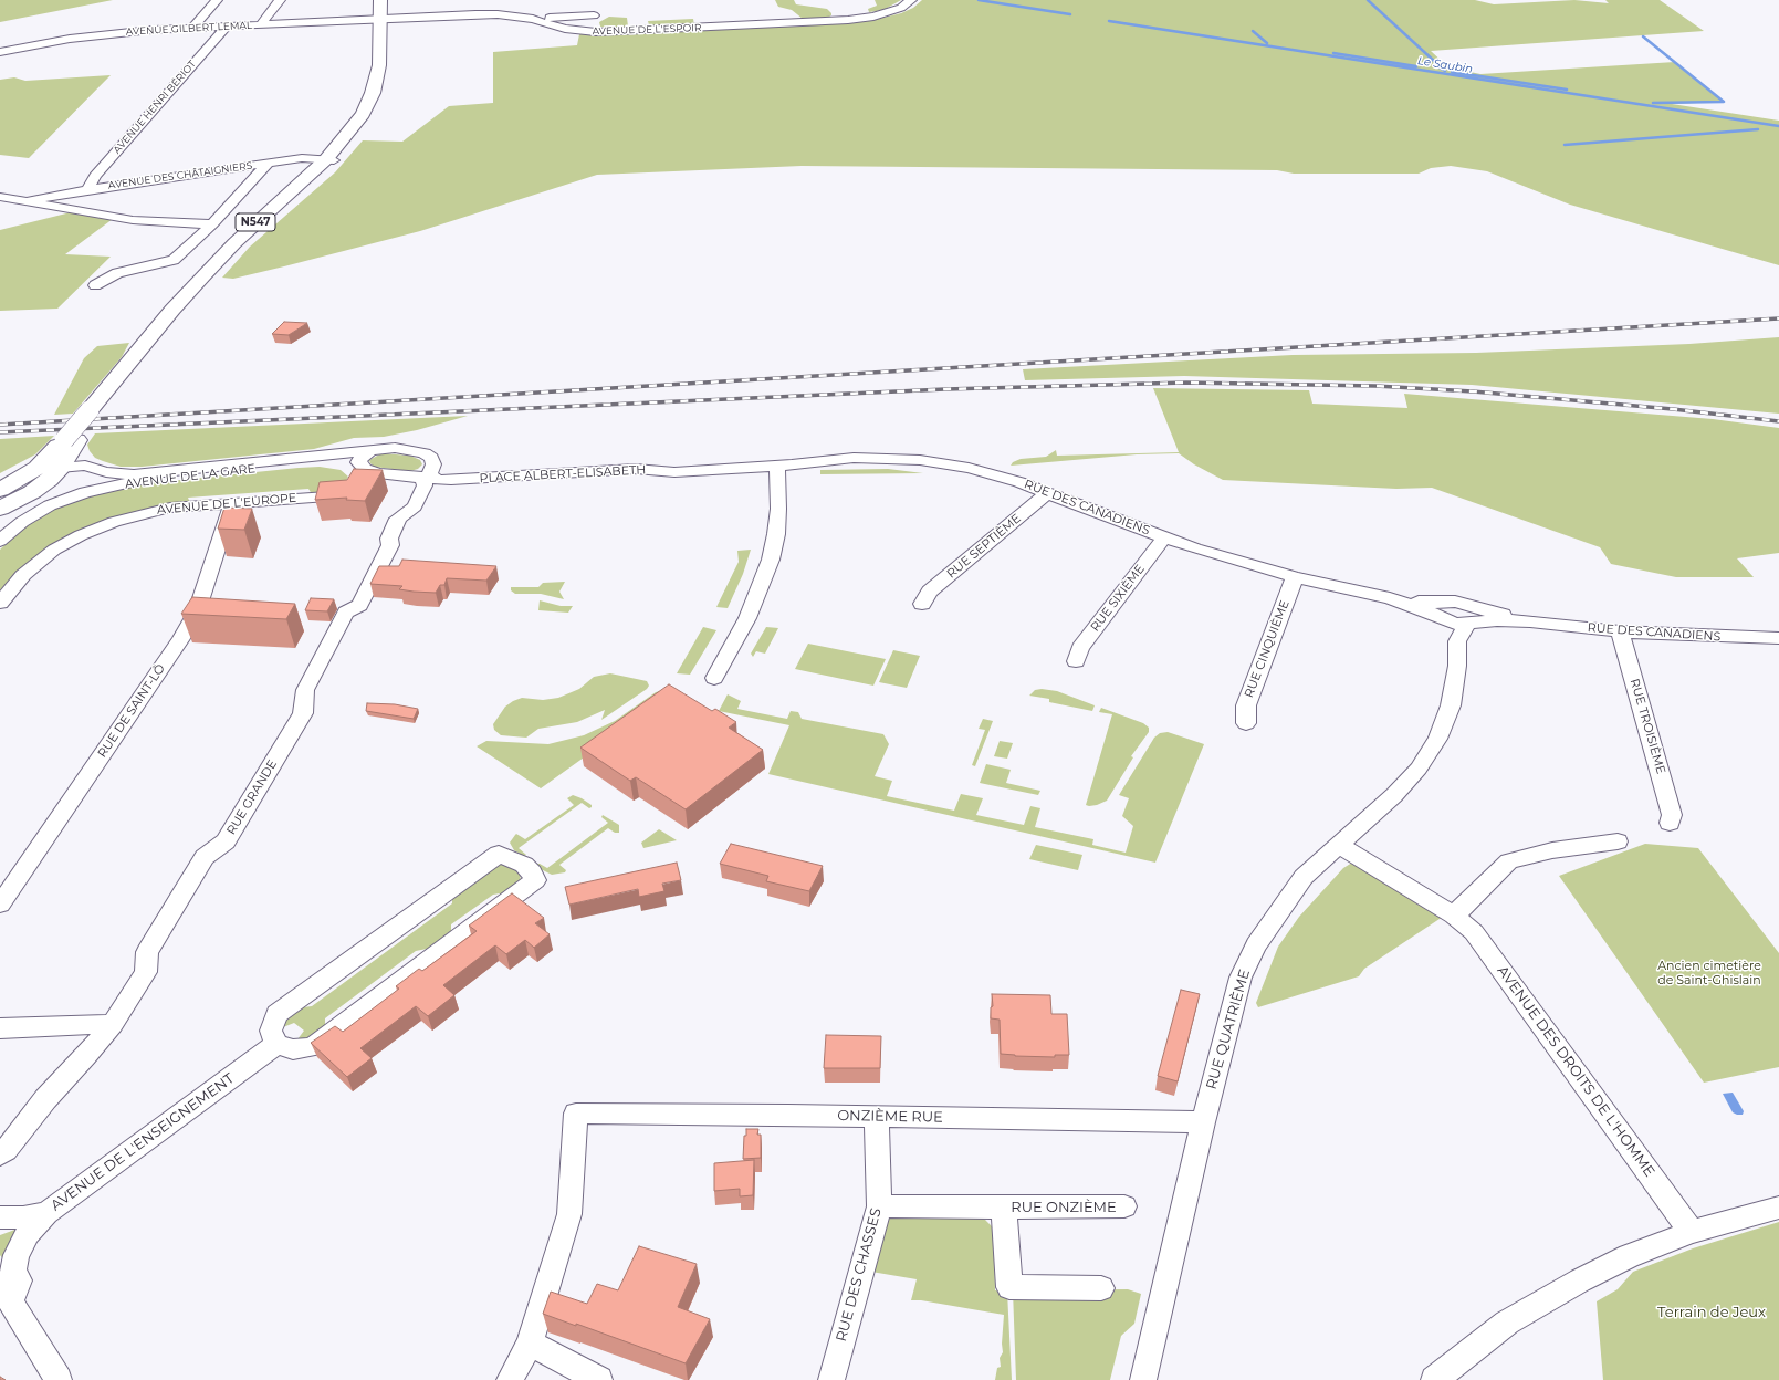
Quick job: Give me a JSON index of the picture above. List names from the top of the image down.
{
  "streets": {
    "main road": ["N547"],
    "street": [
      "AVENUE GILBERT LEMAL",
      "AVENUE DE L'ESPOIR",
      "AVENUE HENRI BÉRIOT",
      "AVENUE DES CHÂTAIGNIERS",
      "PLACE ALBERT-ELISABETH",
      "AVENUE DE LA GARE",
      "AVENUE DE L'EUROPE",
      "RUE DES CANADIENS",
      "RUE SEPTIÈME",
      "RUE SIXIÈME",
      "RUE CINQUIÈME",
      "RUE DE SAINT-LÔ",
      "RUE TROISIÈME",
      "RUE GRANDE",
      "RUE QUATRIÈME",
      "AVENUE DES DROITS DE L'HOMME",
      "ONZIÈME RUE",
      "AVENUE DE L'ENSEIGNEMENT",
      "RUE ONZIÈME",
      "RUE DES CHASSES"
    ]
  },
  "crossings": [
    ["AVENUE GILBERT LEMAL", "AVENUE DE L'ESPOIR"],
    ["AVENUE GILBERT LEMAL", "AVENUE HENRI BÉRIOT"],
    ["AVENUE GILBERT LEMAL", "N547"],
    ["AVENUE DE L'ESPOIR", "N547"],
    ["AVENUE HENRI BÉRIOT", "AVENUE DES CHÂTAIGNIERS"],
    ["AVENUE DES CHÂTAIGNIERS", "N547"],
    ["N547", "AVENUE DE LA GARE"],
    ["PLACE ALBERT-ELISABETH", "AVENUE DE LA GARE"],
    ["PLACE ALBERT-ELISABETH", "AVENUE DE L'EUROPE"],
    ["PLACE ALBERT-ELISABETH", "RUE DES CANADIENS"],
    ["PLACE ALBERT-ELISABETH", "RUE GRANDE"],
    ["AVENUE DE LA GARE", "AVENUE DE L'EUROPE"],
    ["AVENUE DE LA GARE", "RUE GRANDE"],
    ["AVENUE DE L'EUROPE", "RUE DE SAINT-LÔ"],
    ["RUE DES CANADIENS", "RUE SEPTIÈME"],
    ["RUE DES CANADIENS", "RUE SIXIÈME"],
    ["RUE DES CANADIENS", "RUE CINQUIÈME"],
    ["RUE DES CANADIENS", "RUE TROISIÈME"],
    ["RUE DES CANADIENS", "RUE QUATRIÈME"],
    ["RUE QUATRIÈME", "AVENUE DES DROITS DE L'HOMME"],
    ["RUE QUATRIÈME", "ONZIÈME RUE"],
    ["ONZIÈME RUE", "RUE DES CHASSES"],
    ["RUE ONZIÈME", "RUE DES CHASSES"]
  ],
  "water": ["Le Saubin"],
  "parks": ["Ancien cimetière de Saint-Ghislain", "Terrain de Jeux"]
}
